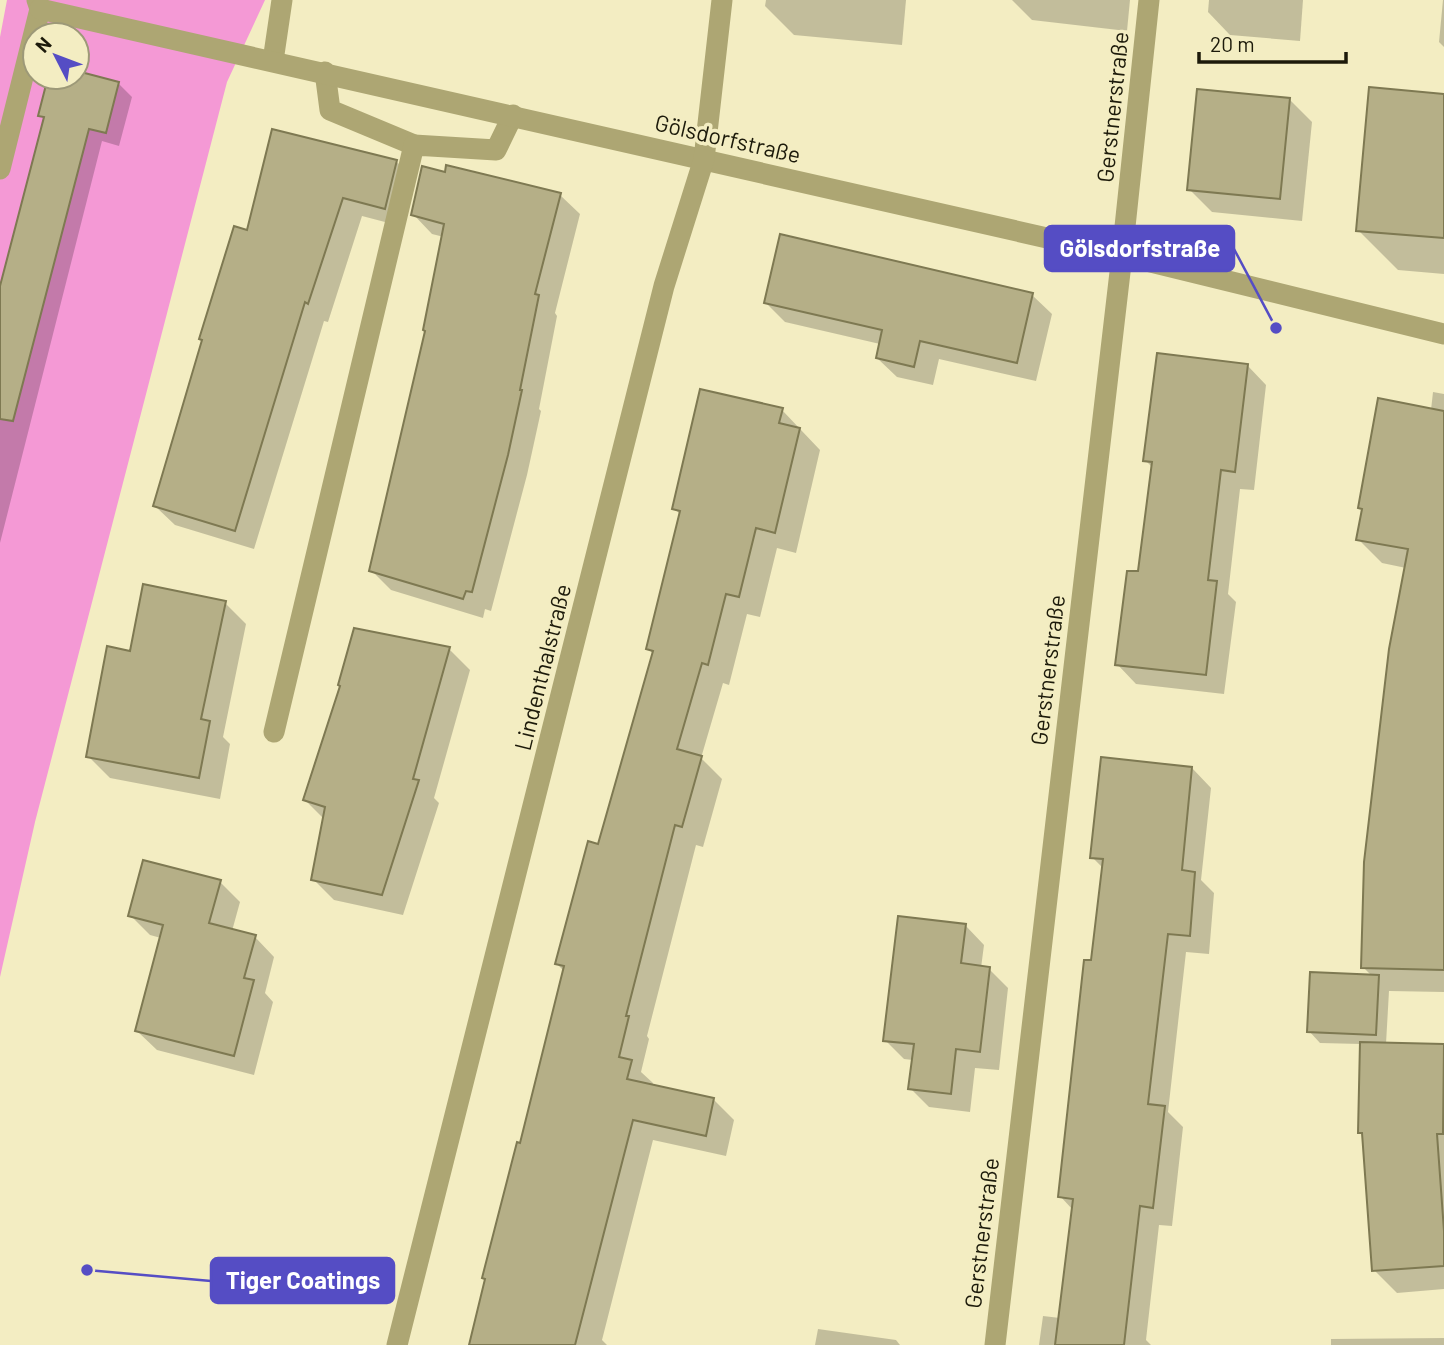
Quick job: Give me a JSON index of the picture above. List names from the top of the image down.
{
  "streets": {
    "street": ["Gerstnerstraße", "Gölsdorfstraße", "Lindenthalstraße"]
  },
  "crossings": [
    ["Gerstnerstraße", "Gölsdorfstraße"],
    ["Gölsdorfstraße", "Lindenthalstraße"]
  ],
  "places": ["Gölsdorfstraße", "Tiger Coatings"],
  "scale_bar": "20 m",
  "north": "top left"
}
